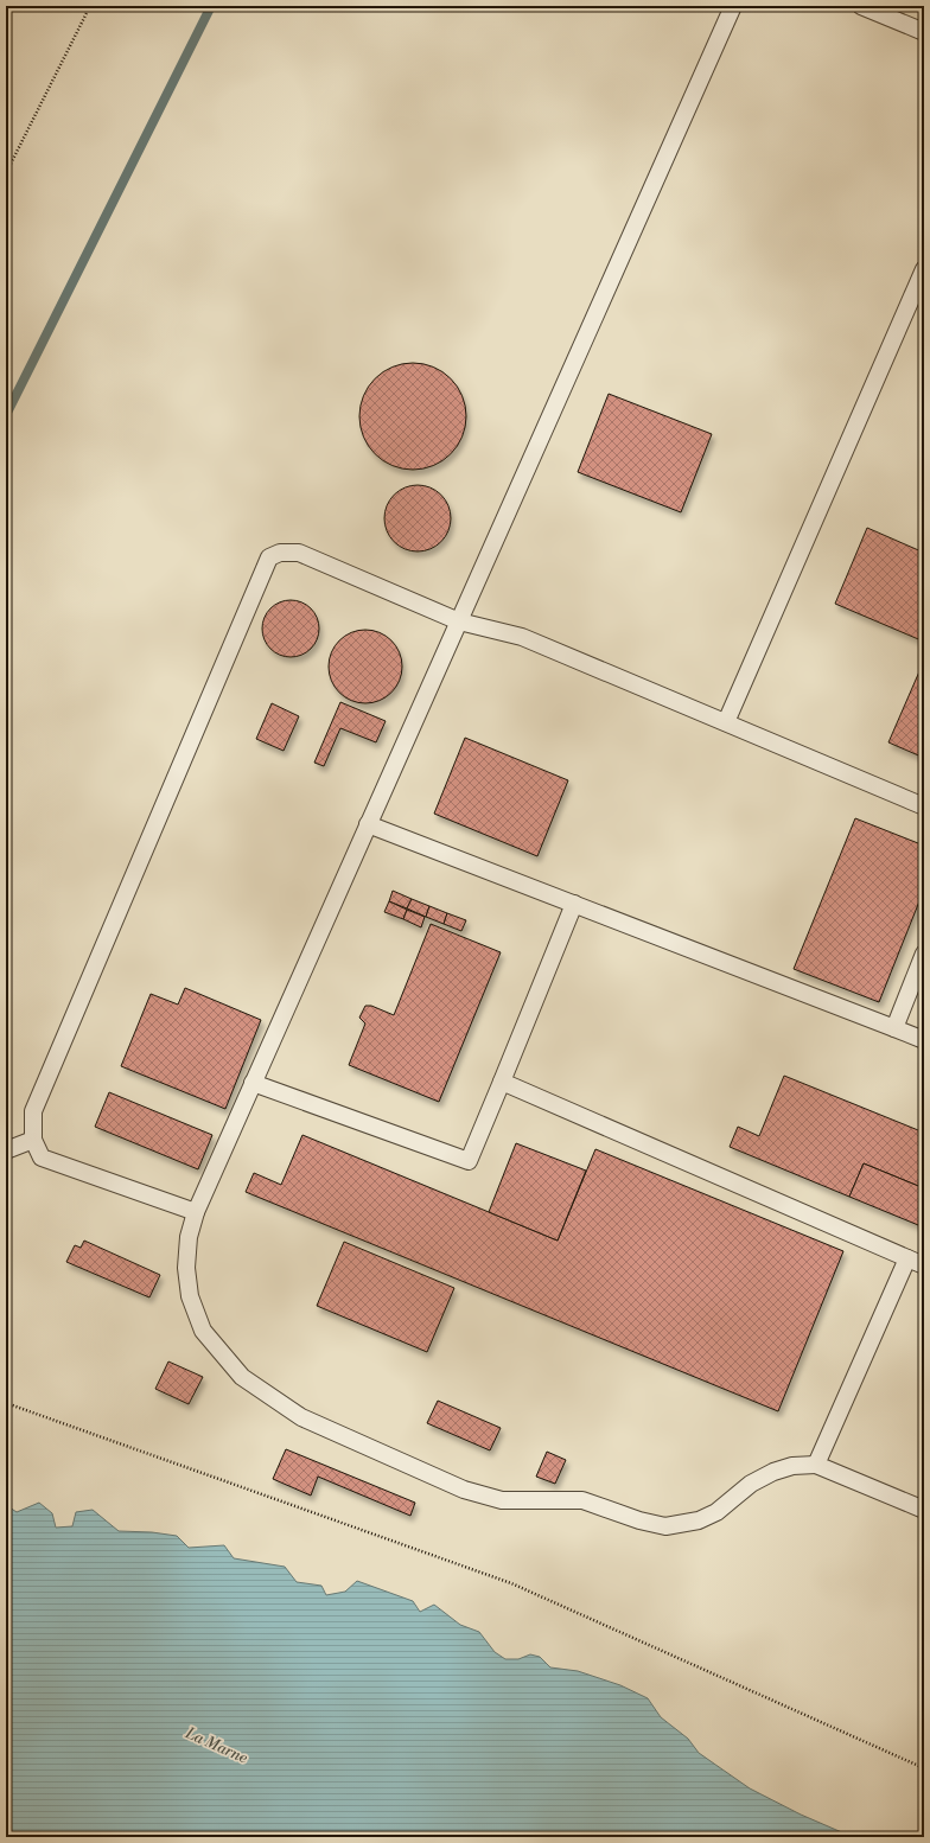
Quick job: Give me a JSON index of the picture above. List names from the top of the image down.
{
  "water": ["La Marne"]
}
